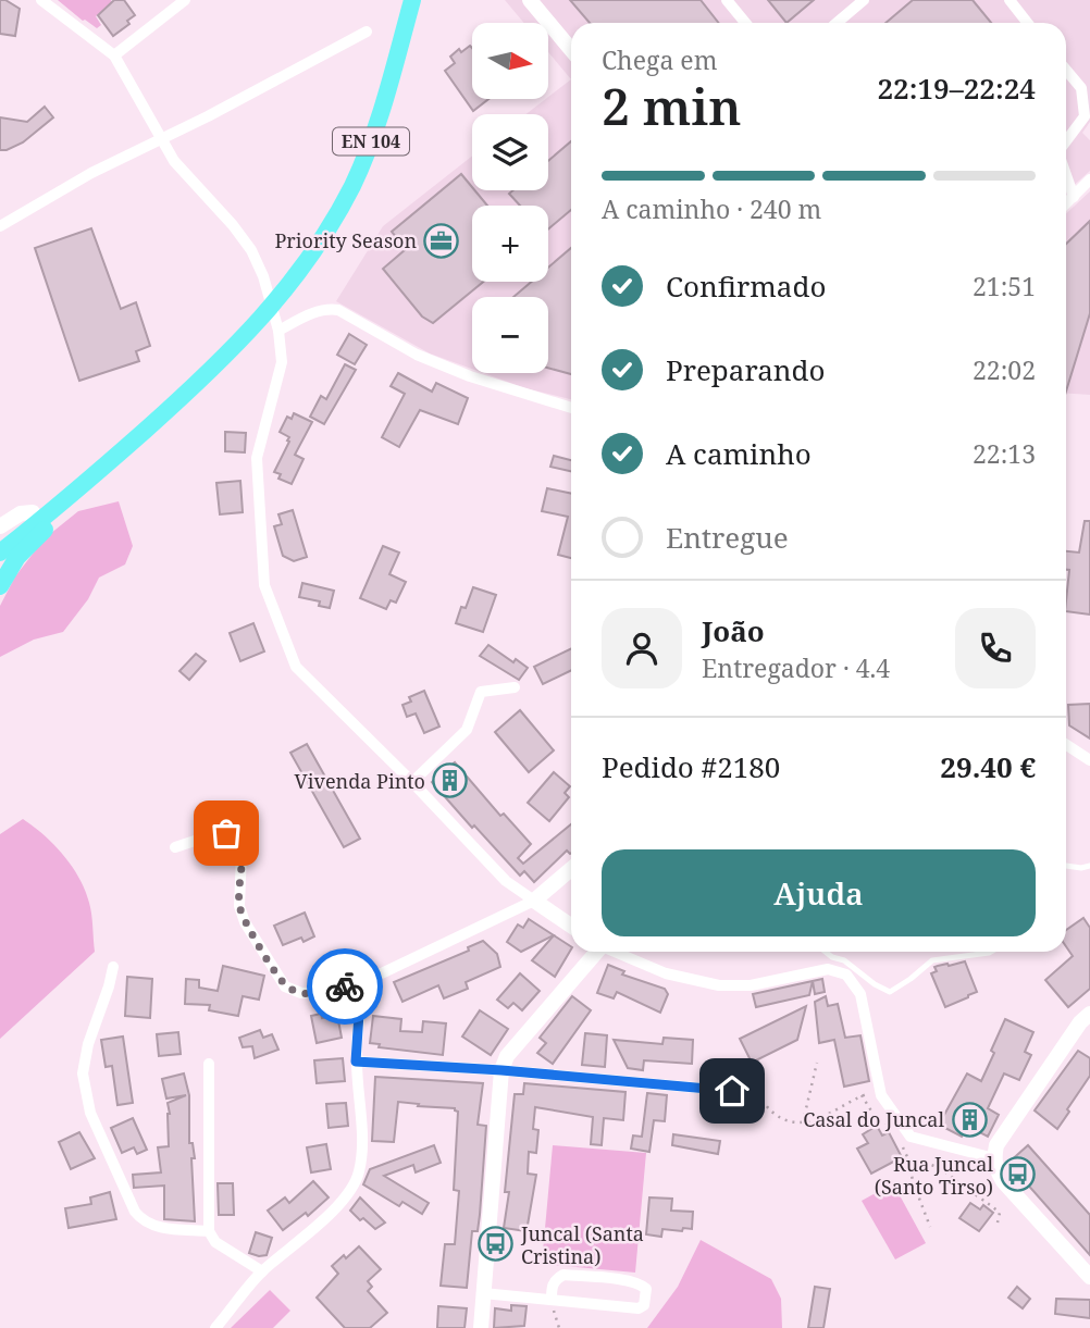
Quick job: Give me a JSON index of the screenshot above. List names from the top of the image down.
{
  "streets": {
    "main road": ["EN 104"]
  },
  "places": {
    "office": ["Priority Season"],
    "building": ["Vivenda Pinto", "Casal do Juncal"],
    "bus stop": ["Rua Juncal (Santo Tirso)", "Juncal (Santa Cristina)"]
  },
  "north": "right",
  "page": {
    "map_buttons": ["+", "−"],
    "heading": ["2 min", "Chega em", "22:19–22:24"],
    "panel": [
      "João",
      "Entregador · 4.4",
      "Pedido #2180",
      "29.40 €"
    ],
    "bar": "A caminho · 240 m",
    "list": [
      ["Confirmado", "21:51"],
      ["Preparando", "22:02"],
      ["A caminho", "22:13"],
      "Entregue"
    ],
    "buttons": "Ajuda"
  }
}
